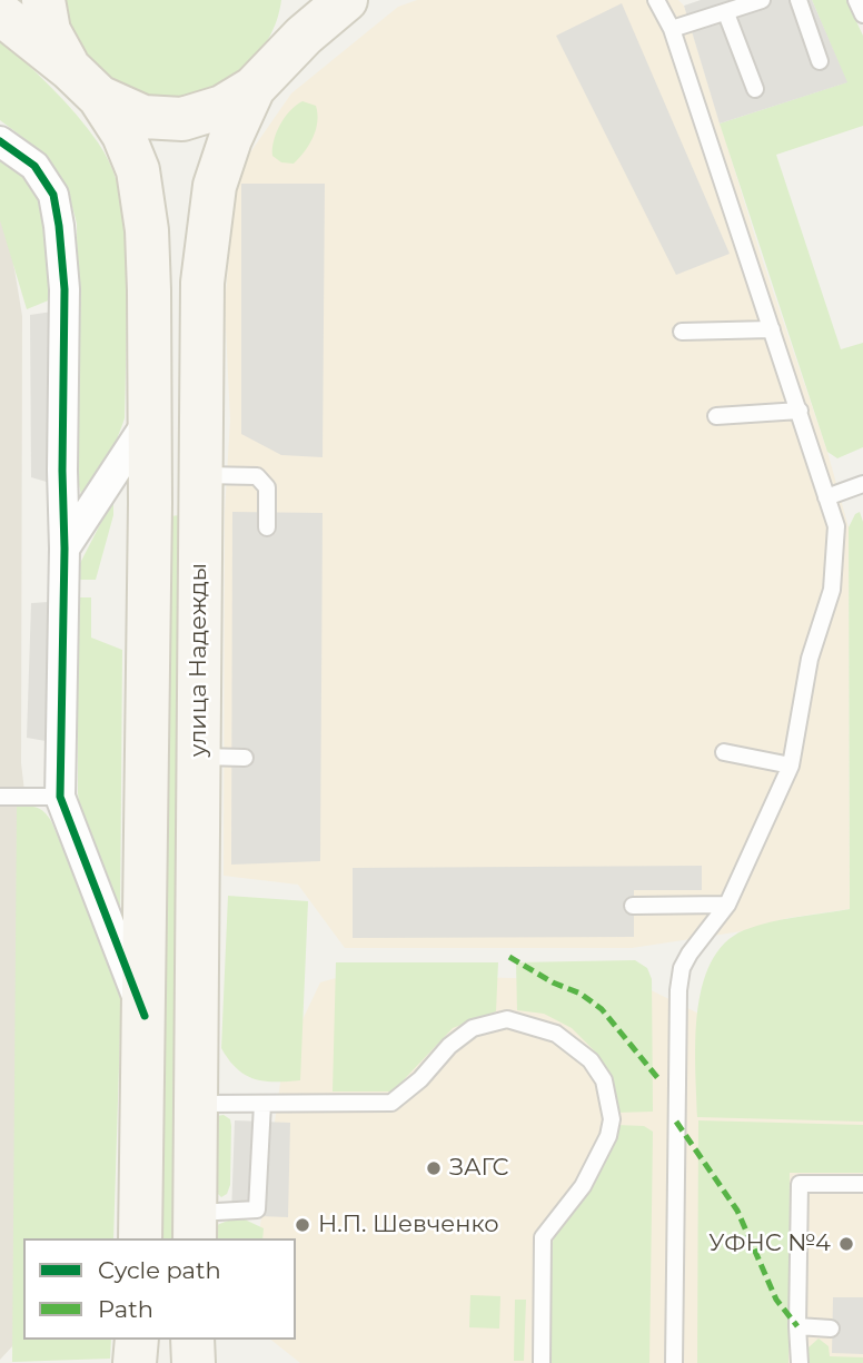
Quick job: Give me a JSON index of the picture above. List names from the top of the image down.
{
  "streets": {
    "main road": ["улица Надежды"]
  },
  "places": ["ЗАГС", "Н.П. Шевченко", "УФНС №4"],
  "legend": ["Cycle path", "Path"]
}
